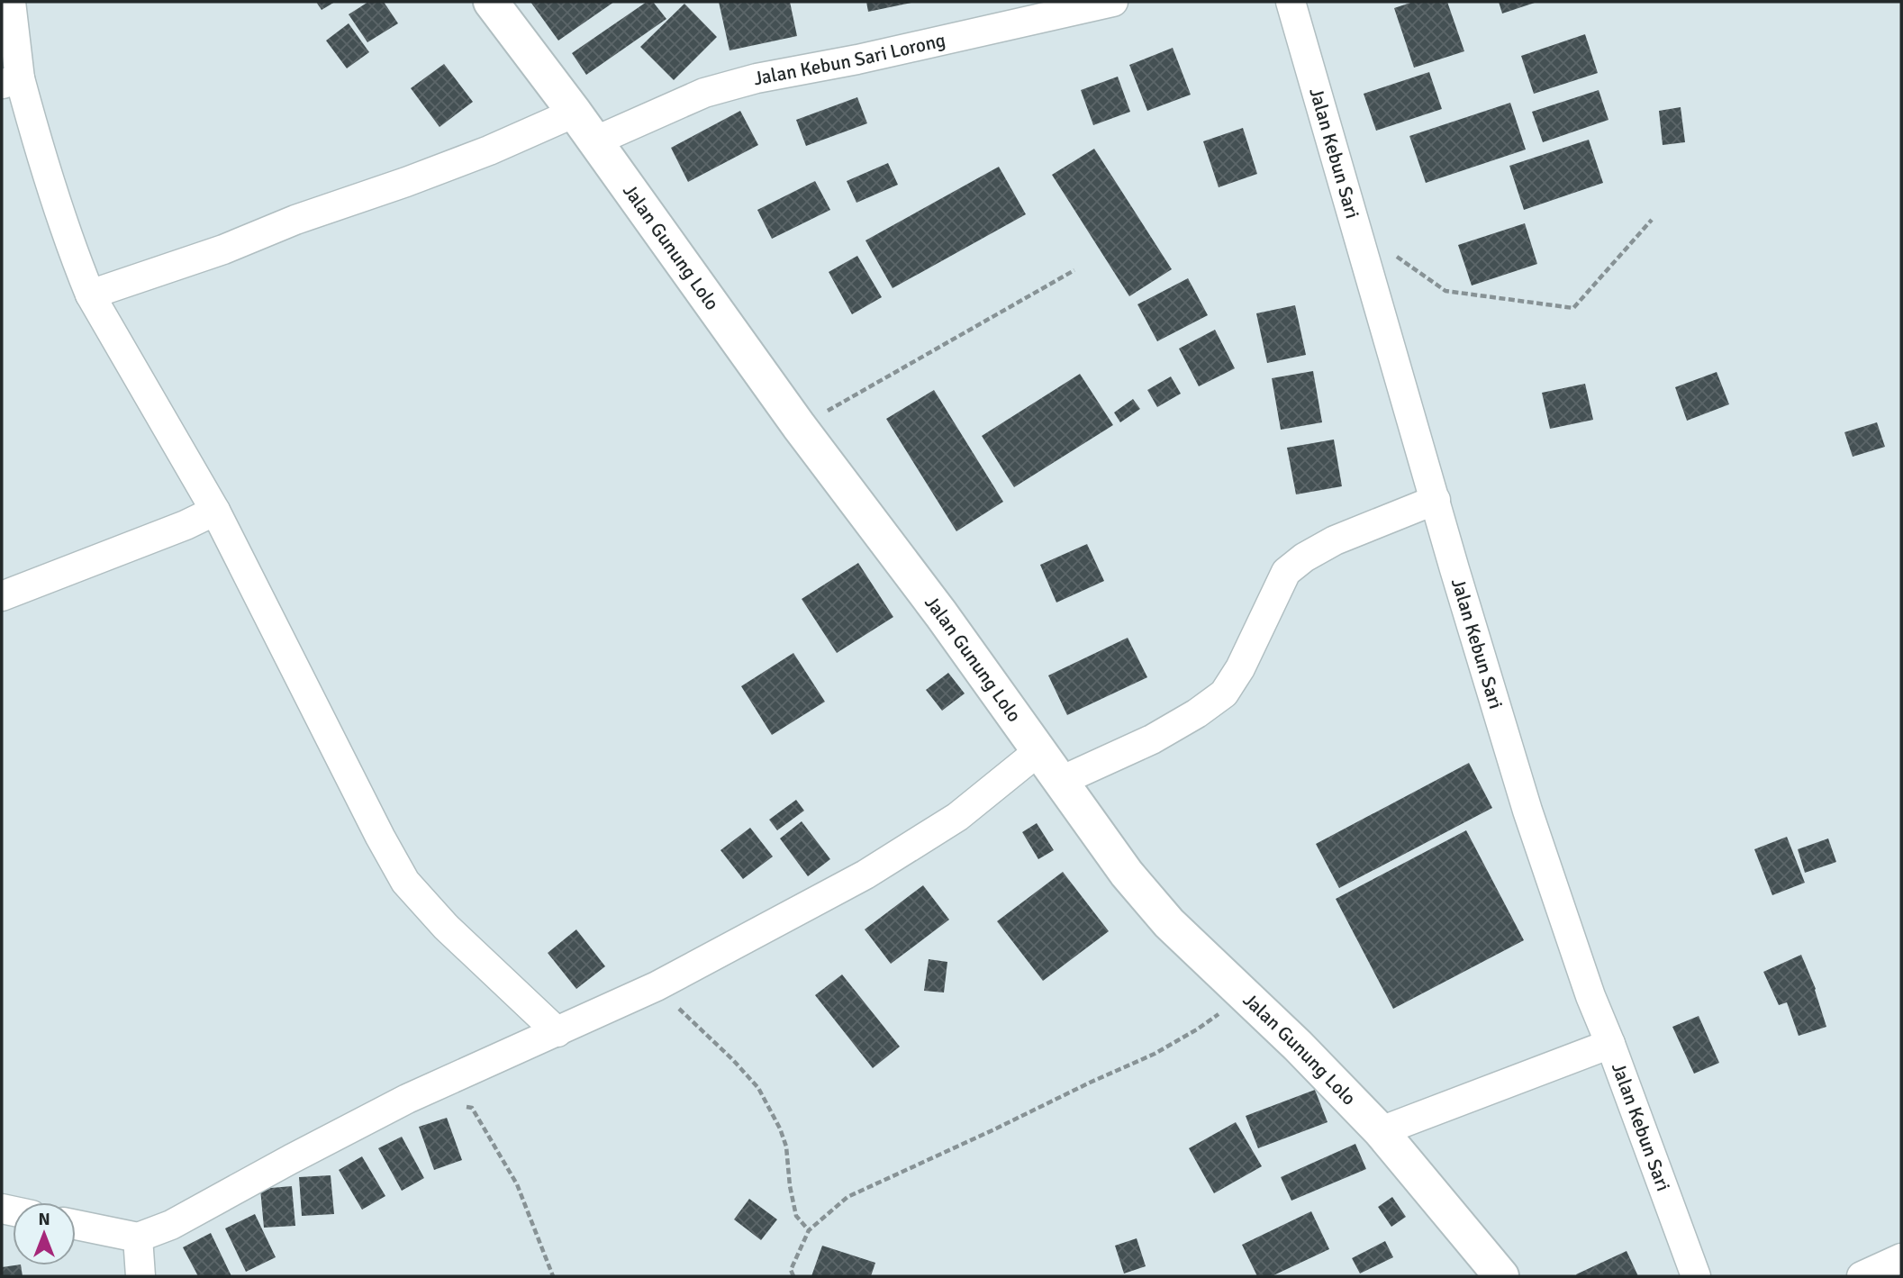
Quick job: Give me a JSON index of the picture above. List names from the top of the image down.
{
  "streets": {
    "street": ["Jalan Kebun Sari Lorong", "Jalan Kebun Sari", "Jalan Gunung Lolo"]
  },
  "crossings": [
    ["Jalan Kebun Sari Lorong", "Jalan Gunung Lolo"]
  ],
  "north": "top"
}
